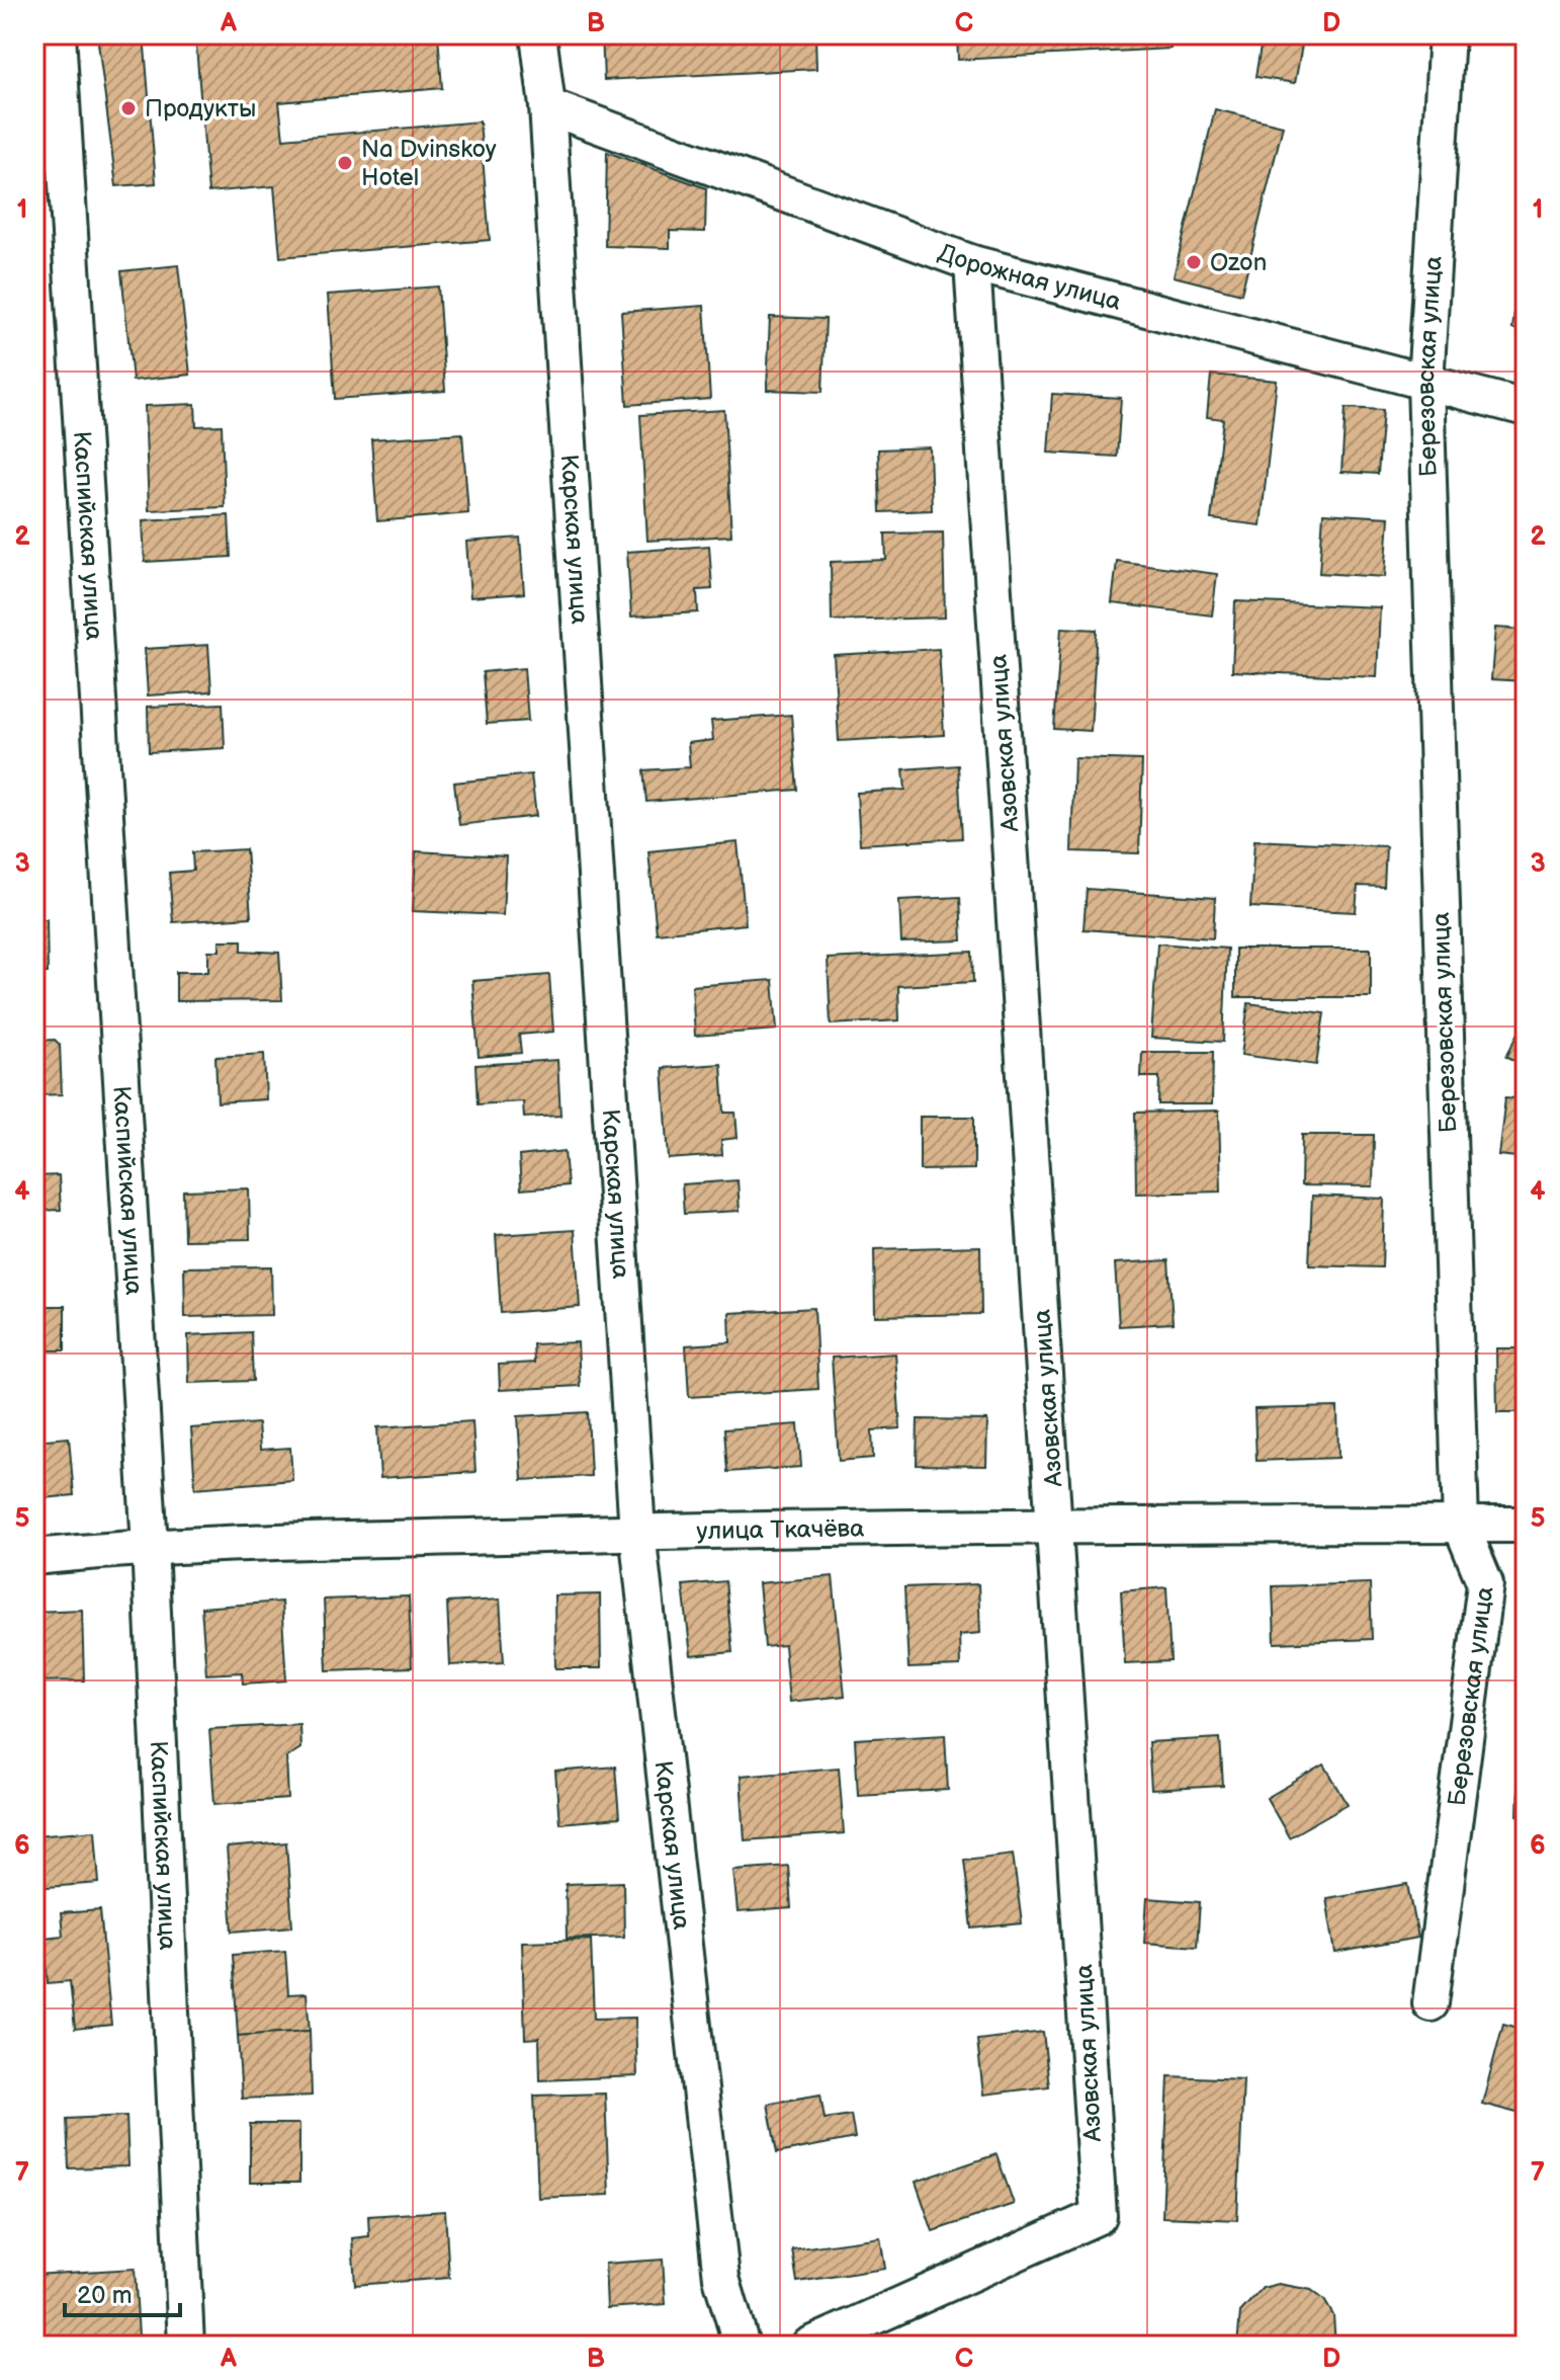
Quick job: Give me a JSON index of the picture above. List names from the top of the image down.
{
  "streets": {
    "street": [
      "Дорожная улица",
      "Березовская улица",
      "Каспийская улица",
      "Карская улица",
      "Азовская улица",
      "улица Ткачёва"
    ]
  },
  "crossings": [
    ["Дорожная улица", "Березовская улица"],
    ["Дорожная улица", "Карская улица"],
    ["Дорожная улица", "Азовская улица"],
    ["Березовская улица", "улица Ткачёва"],
    ["Каспийская улица", "улица Ткачёва"],
    ["Карская улица", "улица Ткачёва"],
    ["Азовская улица", "улица Ткачёва"]
  ],
  "places": ["Продукты", "Na Dvinskoy Hotel", "Ozon"],
  "scale_bar": "20 m",
  "grid": {
    "columns": [
      "A",
      "B",
      "C",
      "D"
    ],
    "rows": [
      "1",
      "2",
      "3",
      "4",
      "5",
      "6",
      "7"
    ]
  }
}
